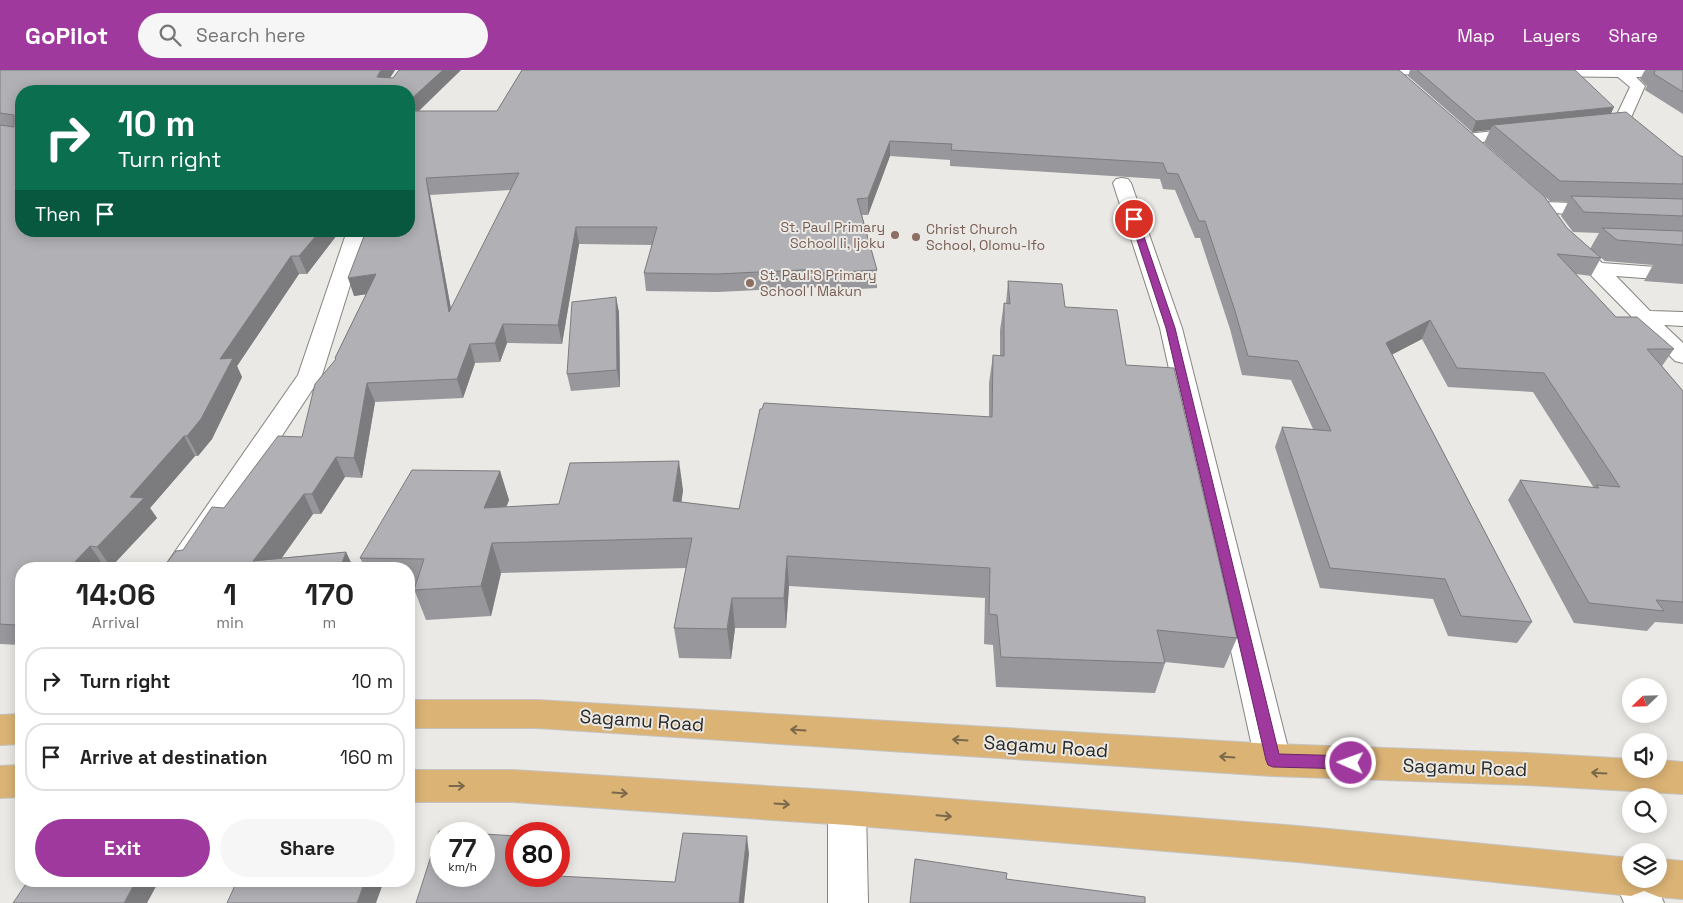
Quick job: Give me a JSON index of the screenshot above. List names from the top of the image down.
{
  "streets": {
    "highway": ["Sagamu Road"]
  },
  "places": ["St. Paul Primary School Ii, Ijoku", "Christ Church School, Olomu-Ifo", "St. Paul'S Primary School I Makun"],
  "north": "bottom left",
  "page": {
    "header": "GoPilot",
    "search": "Search here",
    "nav": ["Map", "Layers", "Share"],
    "turn": ["10 m", "Turn right"],
    "then": "Then",
    "eta": [
      "14:06",
      "Arrival",
      "1",
      "min",
      "170",
      "m"
    ],
    "list": [
      {
        "name": "Turn right",
        "value": "10 m"
      },
      {
        "name": "Arrive at destination",
        "value": "160 m"
      }
    ],
    "buttons": ["Exit", "Share"],
    "speed": "77 km/h",
    "limit": "80"
  }
}
